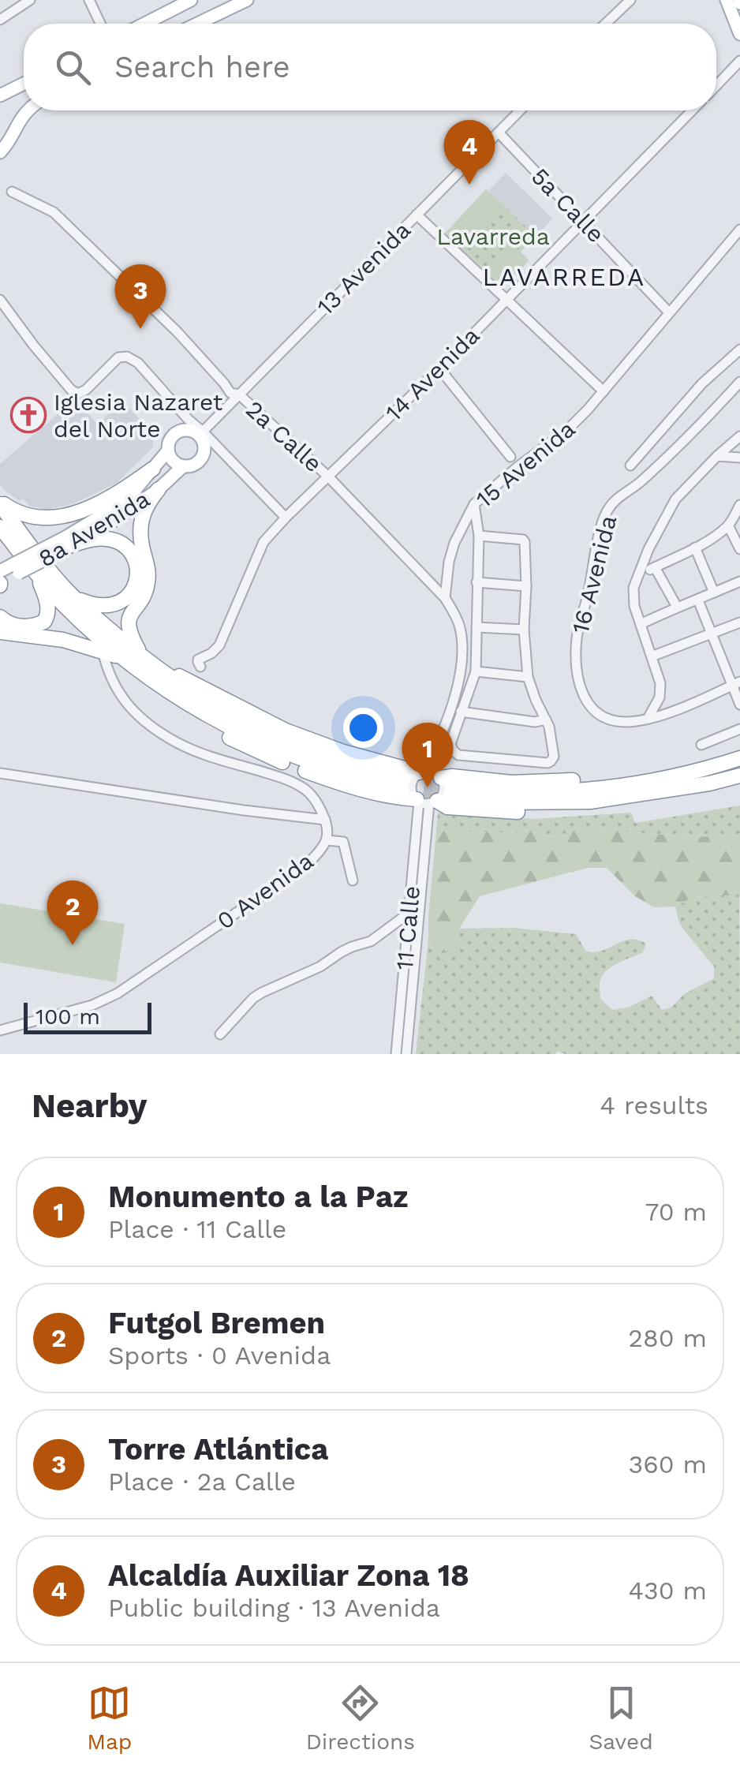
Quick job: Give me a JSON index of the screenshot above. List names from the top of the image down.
{
  "streets": {
    "main road": ["8a Avenida"],
    "street": [
      "5a Calle",
      "13 Avenida",
      "14 Avenida",
      "2a Calle",
      "15 Avenida",
      "16 Avenida",
      "0 Avenida",
      "11 Calle"
    ]
  },
  "crossings": [
    ["5a Calle", "13 Avenida"],
    ["5a Calle", "14 Avenida"],
    ["5a Calle", "15 Avenida"],
    ["13 Avenida", "2a Calle"],
    ["13 Avenida", "8a Avenida"],
    ["14 Avenida", "2a Calle"],
    ["2a Calle", "15 Avenida"]
  ],
  "districts": ["LAVARREDA"],
  "parks": ["Lavarreda"],
  "places": {
    "church": ["Iglesia Nazaret del Norte"]
  },
  "scale_bar": "100 m",
  "page": {
    "search": "Search here",
    "pins": [
      "4",
      "3",
      "1",
      "2"
    ],
    "scale": "100 m",
    "heading": ["Nearby", "4 results"],
    "list": [
      {
        "mark": "1",
        "name": "Monumento a la Paz",
        "note": "Place · 11 Calle",
        "value": "70 m"
      },
      {
        "mark": "2",
        "name": "Futgol Bremen",
        "note": "Sports · 0 Avenida",
        "value": "280 m"
      },
      {
        "mark": "3",
        "name": "Torre Atlántica",
        "note": "Place · 2a Calle",
        "value": "360 m"
      },
      {
        "mark": "4",
        "name": "Alcaldía Auxiliar Zona 18",
        "note": "Public building · 13 Avenida",
        "value": "430 m"
      }
    ],
    "nav": ["Map", "Directions", "Saved"]
  }
}
